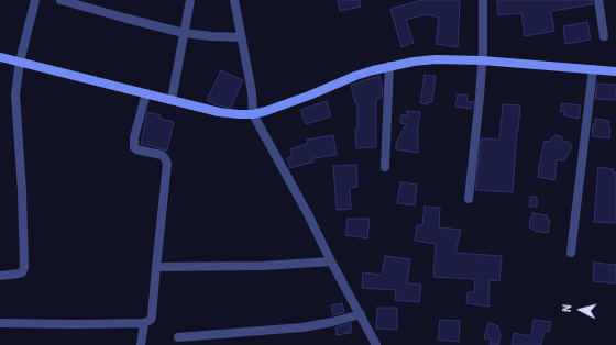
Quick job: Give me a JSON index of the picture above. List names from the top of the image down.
{
  "north": "left"
}
